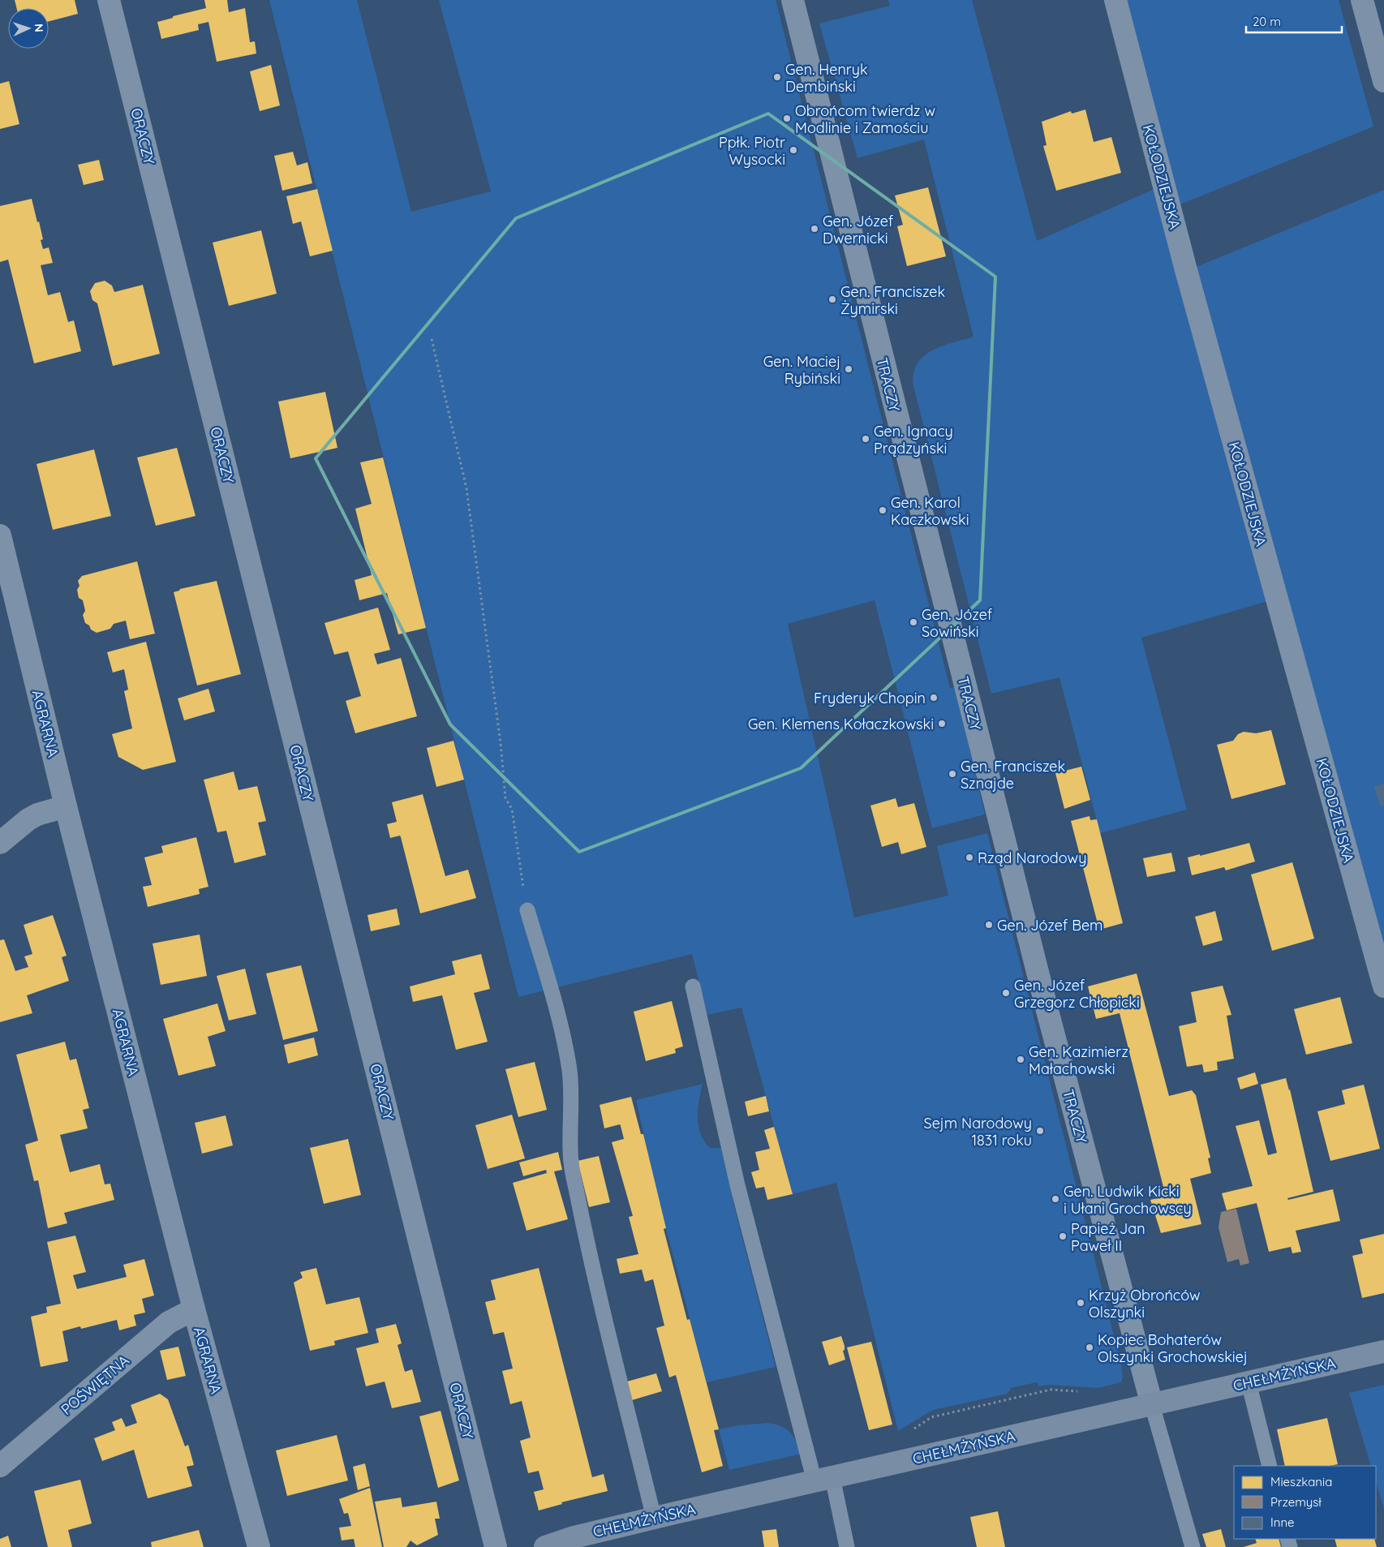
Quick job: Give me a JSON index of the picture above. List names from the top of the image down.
{
  "streets": {
    "street": [
      "ORACZY",
      "KOŁODZIEJSKA",
      "TRACZY",
      "AGRARNA",
      "CHEŁMŻYŃSKA",
      "POŚWIĘTNA"
    ]
  },
  "crossings": [
    ["TRACZY", "CHEŁMŻYŃSKA"],
    ["AGRARNA", "POŚWIĘTNA"]
  ],
  "places": [
    "Gen. Henryk Dembiński",
    "Obrońcom twierdz w Modlinie i Zamościu",
    "Ppłk. Piotr Wysocki",
    "Gen. Józef Dwernicki",
    "Gen. Franciszek Żymirski",
    "Gen. Maciej Rybiński",
    "Gen. Ignacy Prądzyński",
    "Gen. Karol Kaczkowski",
    "Gen. Józef Sowiński",
    "Fryderyk Chopin",
    "Gen. Klemens Kołaczkowski",
    "Gen. Franciszek Sznajde",
    "Rząd Narodowy",
    "Gen. Józef Bem",
    "Gen. Józef Grzegorz Chłopicki",
    "Gen. Kazimierz Małachowski",
    "Sejm Narodowy 1831 roku",
    "Gen. Ludwik Kicki i Ułani Grochowscy",
    "Papież Jan Paweł II",
    "Krzyż Obrońców Olszynki",
    "Kopiec Bohaterów Olszynki Grochowskiej"
  ],
  "legend": ["Mieszkania", "Przemysł", "Inne"],
  "scale_bar": "20 m",
  "north": "right"
}
